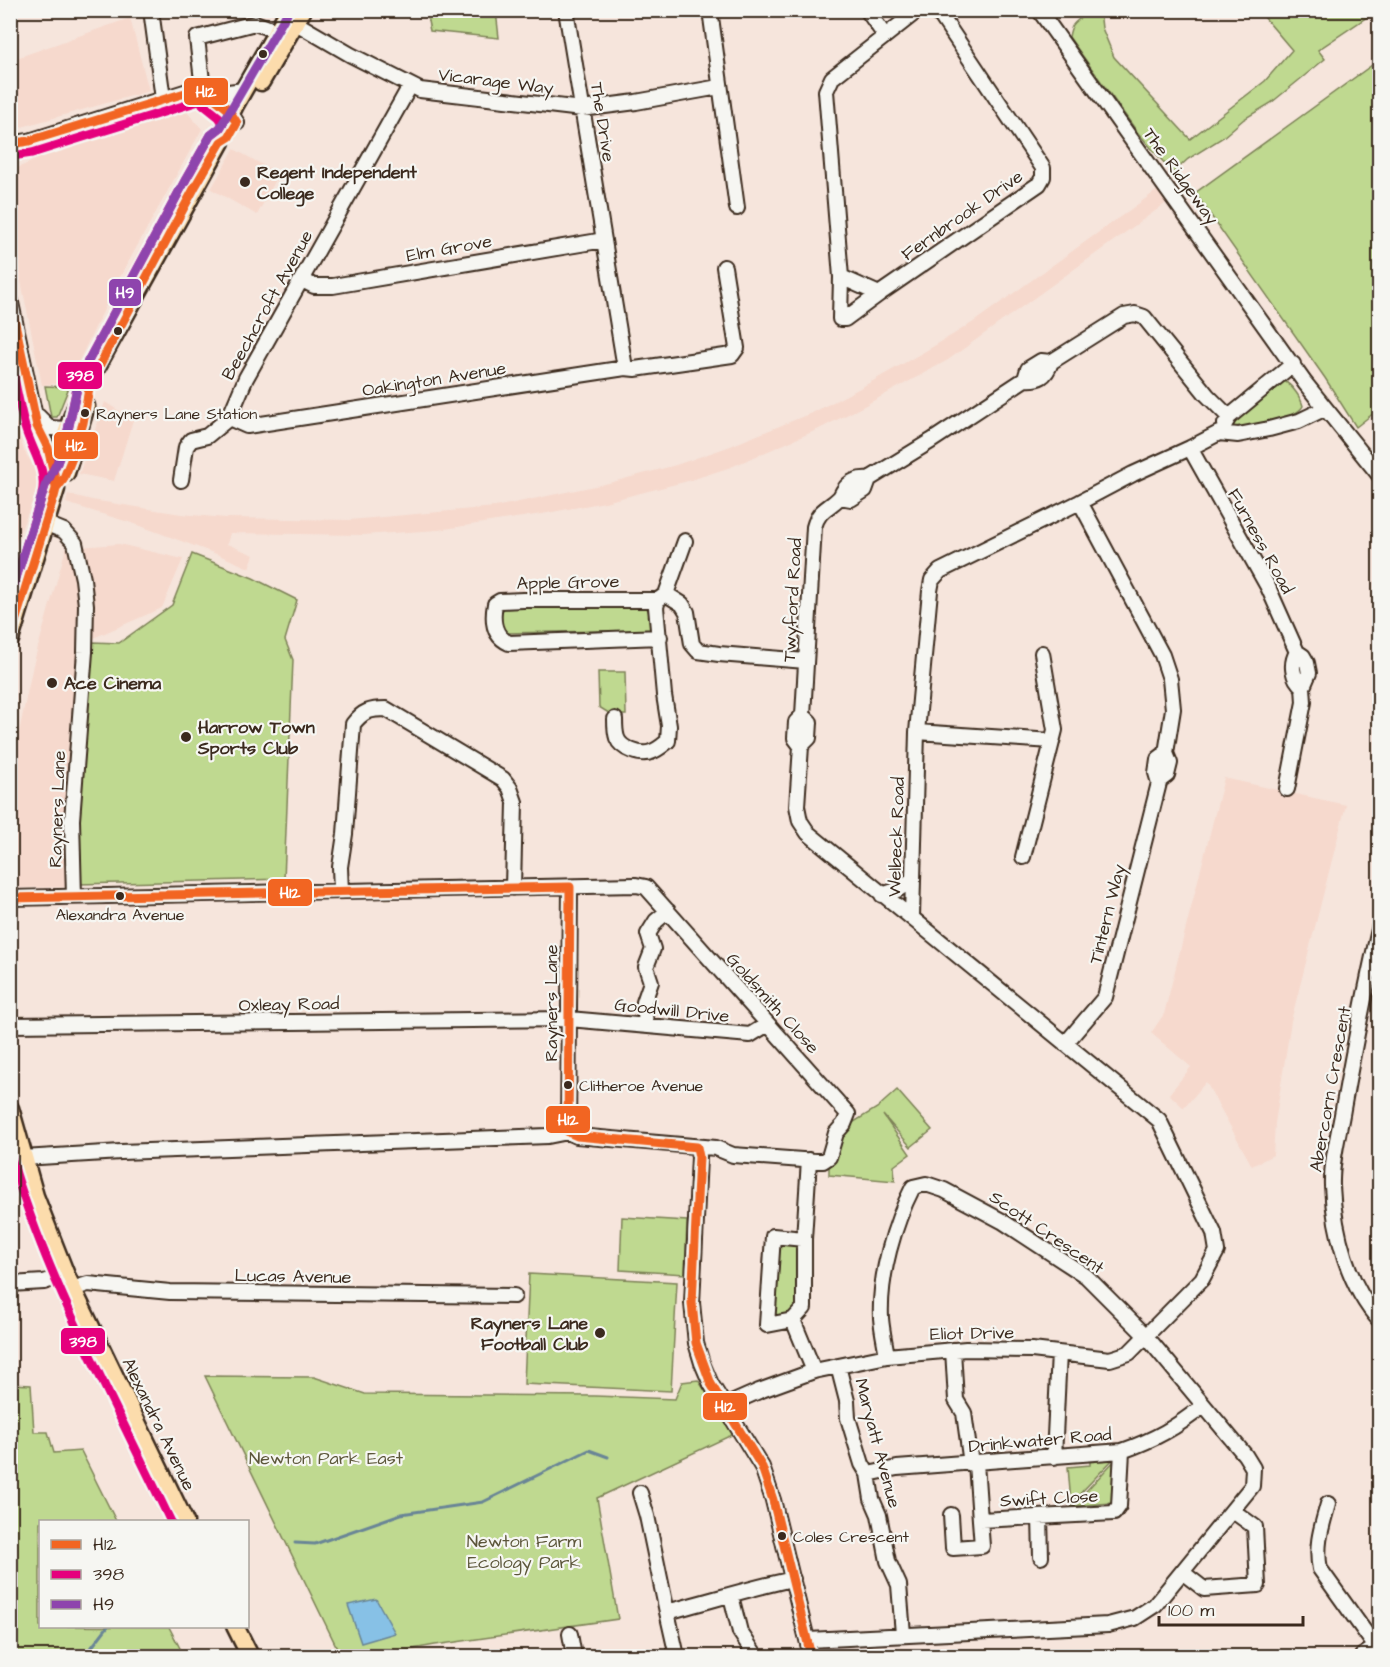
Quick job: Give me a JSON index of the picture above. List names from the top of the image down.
{
  "streets": {
    "main road": ["Alexandra Avenue"],
    "street": [
      "Vicarage Way",
      "The Drive",
      "The Ridgeway",
      "Fernbrook Drive",
      "Elm Grove",
      "Beechcroft Avenue",
      "Oakington Avenue",
      "Furness Road",
      "Apple Grove",
      "Twyford Road",
      "Rayners Lane",
      "Welbeck Road",
      "Tintern Way",
      "Goldsmith Close",
      "Oxleay Road",
      "Goodwill Drive",
      "Abercorn Crescent",
      "Scott Crescent",
      "Lucas Avenue",
      "Eliot Drive",
      "Drinkwater Road",
      "Maryatt Avenue",
      "Swift Close"
    ]
  },
  "crossings": [
    ["Vicarage Way", "The Drive"],
    ["Vicarage Way", "Beechcroft Avenue"],
    ["The Drive", "Elm Grove"],
    ["The Drive", "Oakington Avenue"],
    ["The Ridgeway", "Welbeck Road"],
    ["Elm Grove", "Beechcroft Avenue"],
    ["Beechcroft Avenue", "Oakington Avenue"],
    ["Furness Road", "Welbeck Road"],
    ["Twyford Road", "Welbeck Road"],
    ["Rayners Lane", "Goldsmith Close"],
    ["Rayners Lane", "Oxleay Road"],
    ["Rayners Lane", "Goodwill Drive"],
    ["Welbeck Road", "Tintern Way"],
    ["Welbeck Road", "Scott Crescent"],
    ["Welbeck Road", "Eliot Drive"],
    ["Goldsmith Close", "Goodwill Drive"],
    ["Oxleay Road", "Goodwill Drive"],
    ["Scott Crescent", "Eliot Drive"],
    ["Lucas Avenue", "Alexandra Avenue"],
    ["Eliot Drive", "Maryatt Avenue"],
    ["Eliot Drive", "Swift Close"],
    ["Drinkwater Road", "Maryatt Avenue"],
    ["Drinkwater Road", "Swift Close"]
  ],
  "parks": ["Newton Park East", "Newton Farm Ecology Park"],
  "places": [
    "Regent Independent College",
    "Rayners Lane Station",
    "Ace Cinema",
    "Harrow Town Sports Club",
    "Alexandra Avenue",
    "Clitheroe Avenue",
    "Rayners Lane Football Club",
    "Coles Crescent"
  ],
  "lines": ["transit line H9", "transit line H12", "transit line 398"],
  "legend": ["H12", "398", "H9"],
  "scale_bar": "100 m"
}
